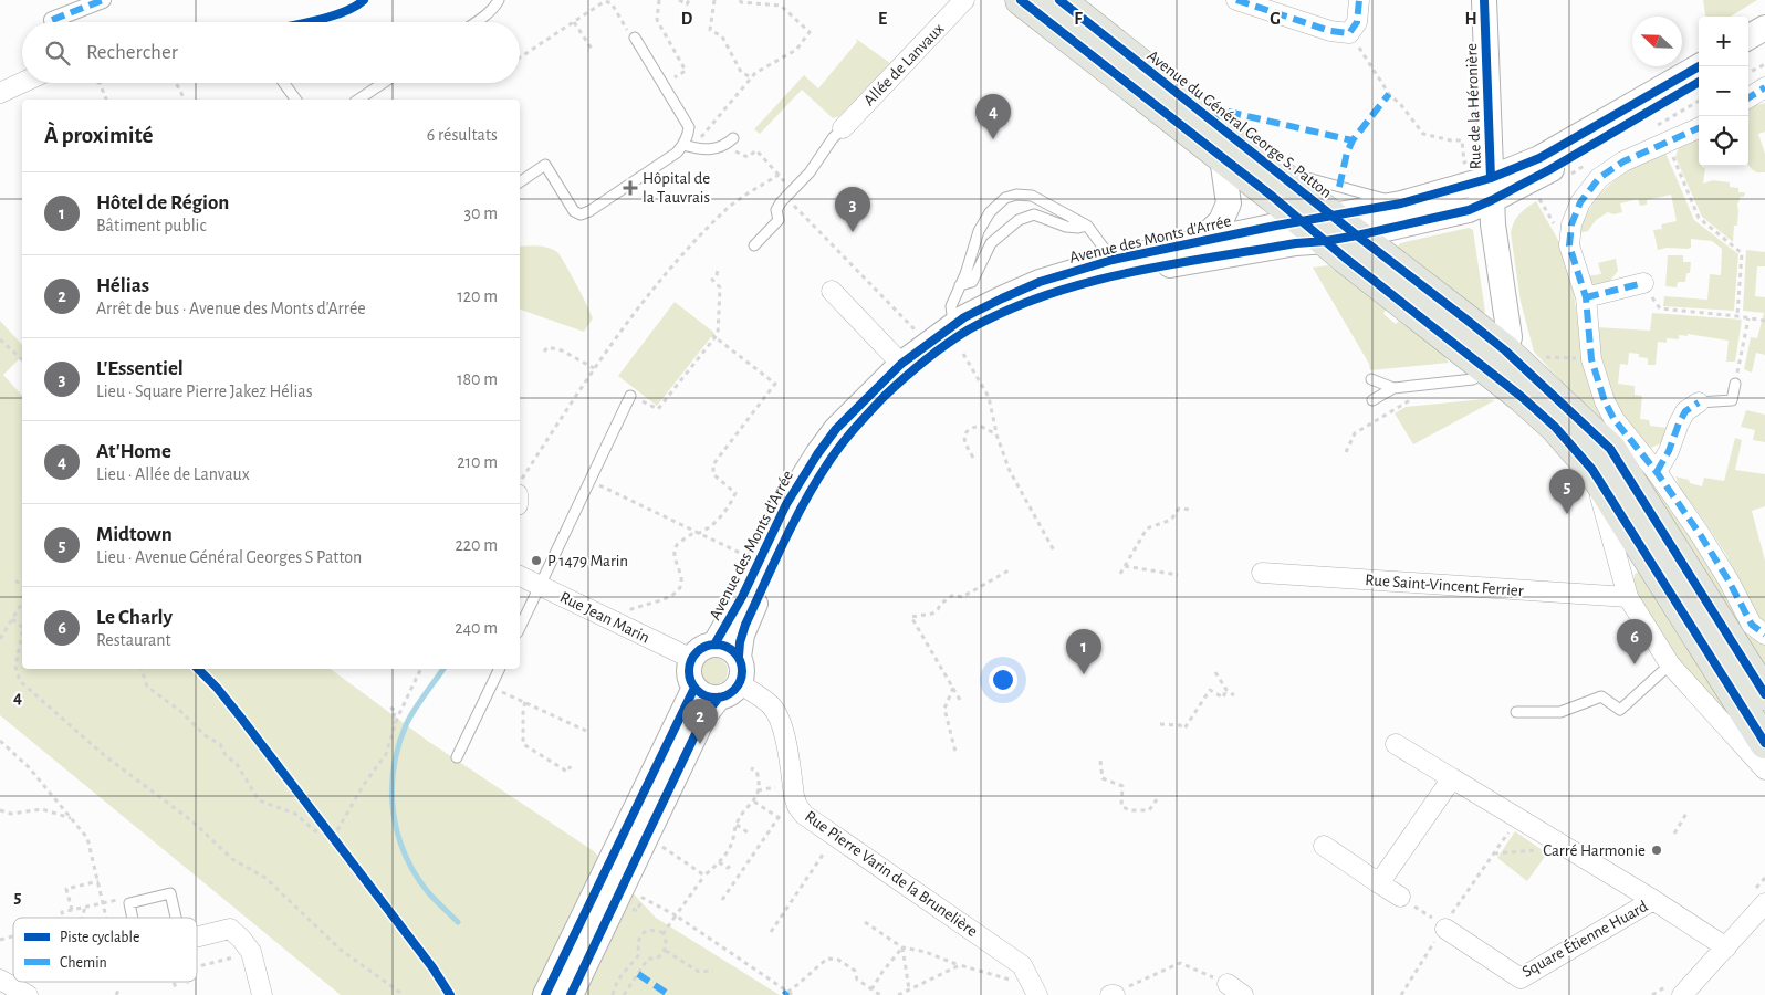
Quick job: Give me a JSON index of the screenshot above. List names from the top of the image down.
{
  "streets": {
    "main road": ["Avenue du Général George S. Patton"],
    "street": [
      "Allée de Lanvaux",
      "Rue de la Héronière",
      "Avenue des Monts d'Arrée",
      "Rue Saint-Vincent Ferrier",
      "Rue Jean Marin",
      "Rue Pierre Varin de la Brunelière",
      "Square Étienne Huard"
    ]
  },
  "crossings": [
    ["Rue de la Héronière", "Avenue du Général George S. Patton"],
    ["Rue de la Héronière", "Avenue des Monts d'Arrée"],
    ["Avenue du Général George S. Patton", "Avenue des Monts d'Arrée"],
    ["Avenue des Monts d'Arrée", "Rue Jean Marin"],
    ["Avenue des Monts d'Arrée", "Rue Pierre Varin de la Brunelière"],
    ["Rue Jean Marin", "Rue Pierre Varin de la Brunelière"]
  ],
  "places": {
    "health": ["Hôpital de la Tauvrais"],
    "other": ["P 1479 Marin", "Carré Harmonie"]
  },
  "legend": ["Piste cyclable", "Chemin"],
  "north": "top left",
  "page": {
    "map_buttons": ["+", "−"],
    "search": "Rechercher",
    "pins": [
      "4",
      "3",
      "5",
      "6",
      "1",
      "2"
    ],
    "heading": ["À proximité", "6 résultats"],
    "list": [
      {
        "mark": "1",
        "name": "Hôtel de Région",
        "note": "Bâtiment public",
        "value": "30 m"
      },
      {
        "mark": "2",
        "name": "Hélias",
        "note": "Arrêt de bus · Avenue des Monts d'Arrée",
        "value": "120 m"
      },
      {
        "mark": "3",
        "name": "L'Essentiel",
        "note": "Lieu · Square Pierre Jakez Hélias",
        "value": "180 m"
      },
      {
        "mark": "4",
        "name": "At'Home",
        "note": "Lieu · Allée de Lanvaux",
        "value": "210 m"
      },
      {
        "mark": "5",
        "name": "Midtown",
        "note": "Lieu · Avenue Général Georges S Patton",
        "value": "220 m"
      },
      {
        "mark": "6",
        "name": "Le Charly",
        "note": "Restaurant",
        "value": "240 m"
      }
    ]
  },
  "grid": {
    "columns": [
      "D",
      "E",
      "F",
      "G",
      "H"
    ],
    "rows": ["4", "5"]
  }
}
